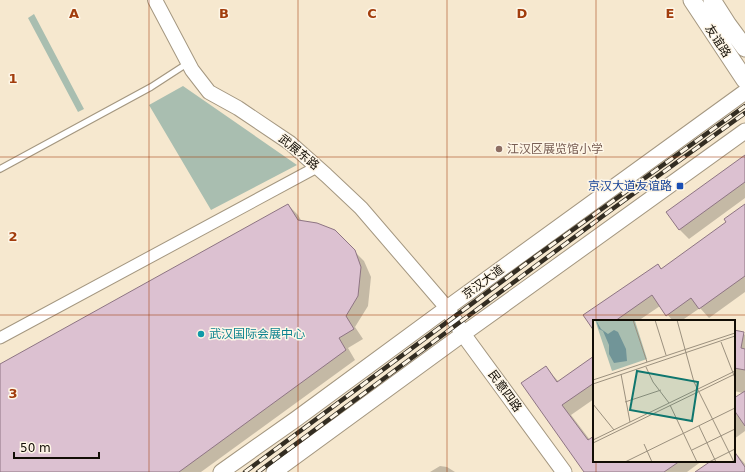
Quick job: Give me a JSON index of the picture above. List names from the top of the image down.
{
  "streets": {
    "main road": ["友谊路", "京汉大道", "民意四路"],
    "street": ["武展东路"]
  },
  "crossings": [
    ["武展东路", "京汉大道"],
    ["武展东路", "民意四路"],
    ["京汉大道", "民意四路"]
  ],
  "places": {
    "other": ["江汉区展览馆小学", "武汉国际会展中心"],
    "transit": ["京汉大道友谊路"]
  },
  "scale_bar": "50 m",
  "grid": {
    "columns": [
      "A",
      "B",
      "C",
      "D",
      "E"
    ],
    "rows": ["1", "2", "3"]
  }
}
